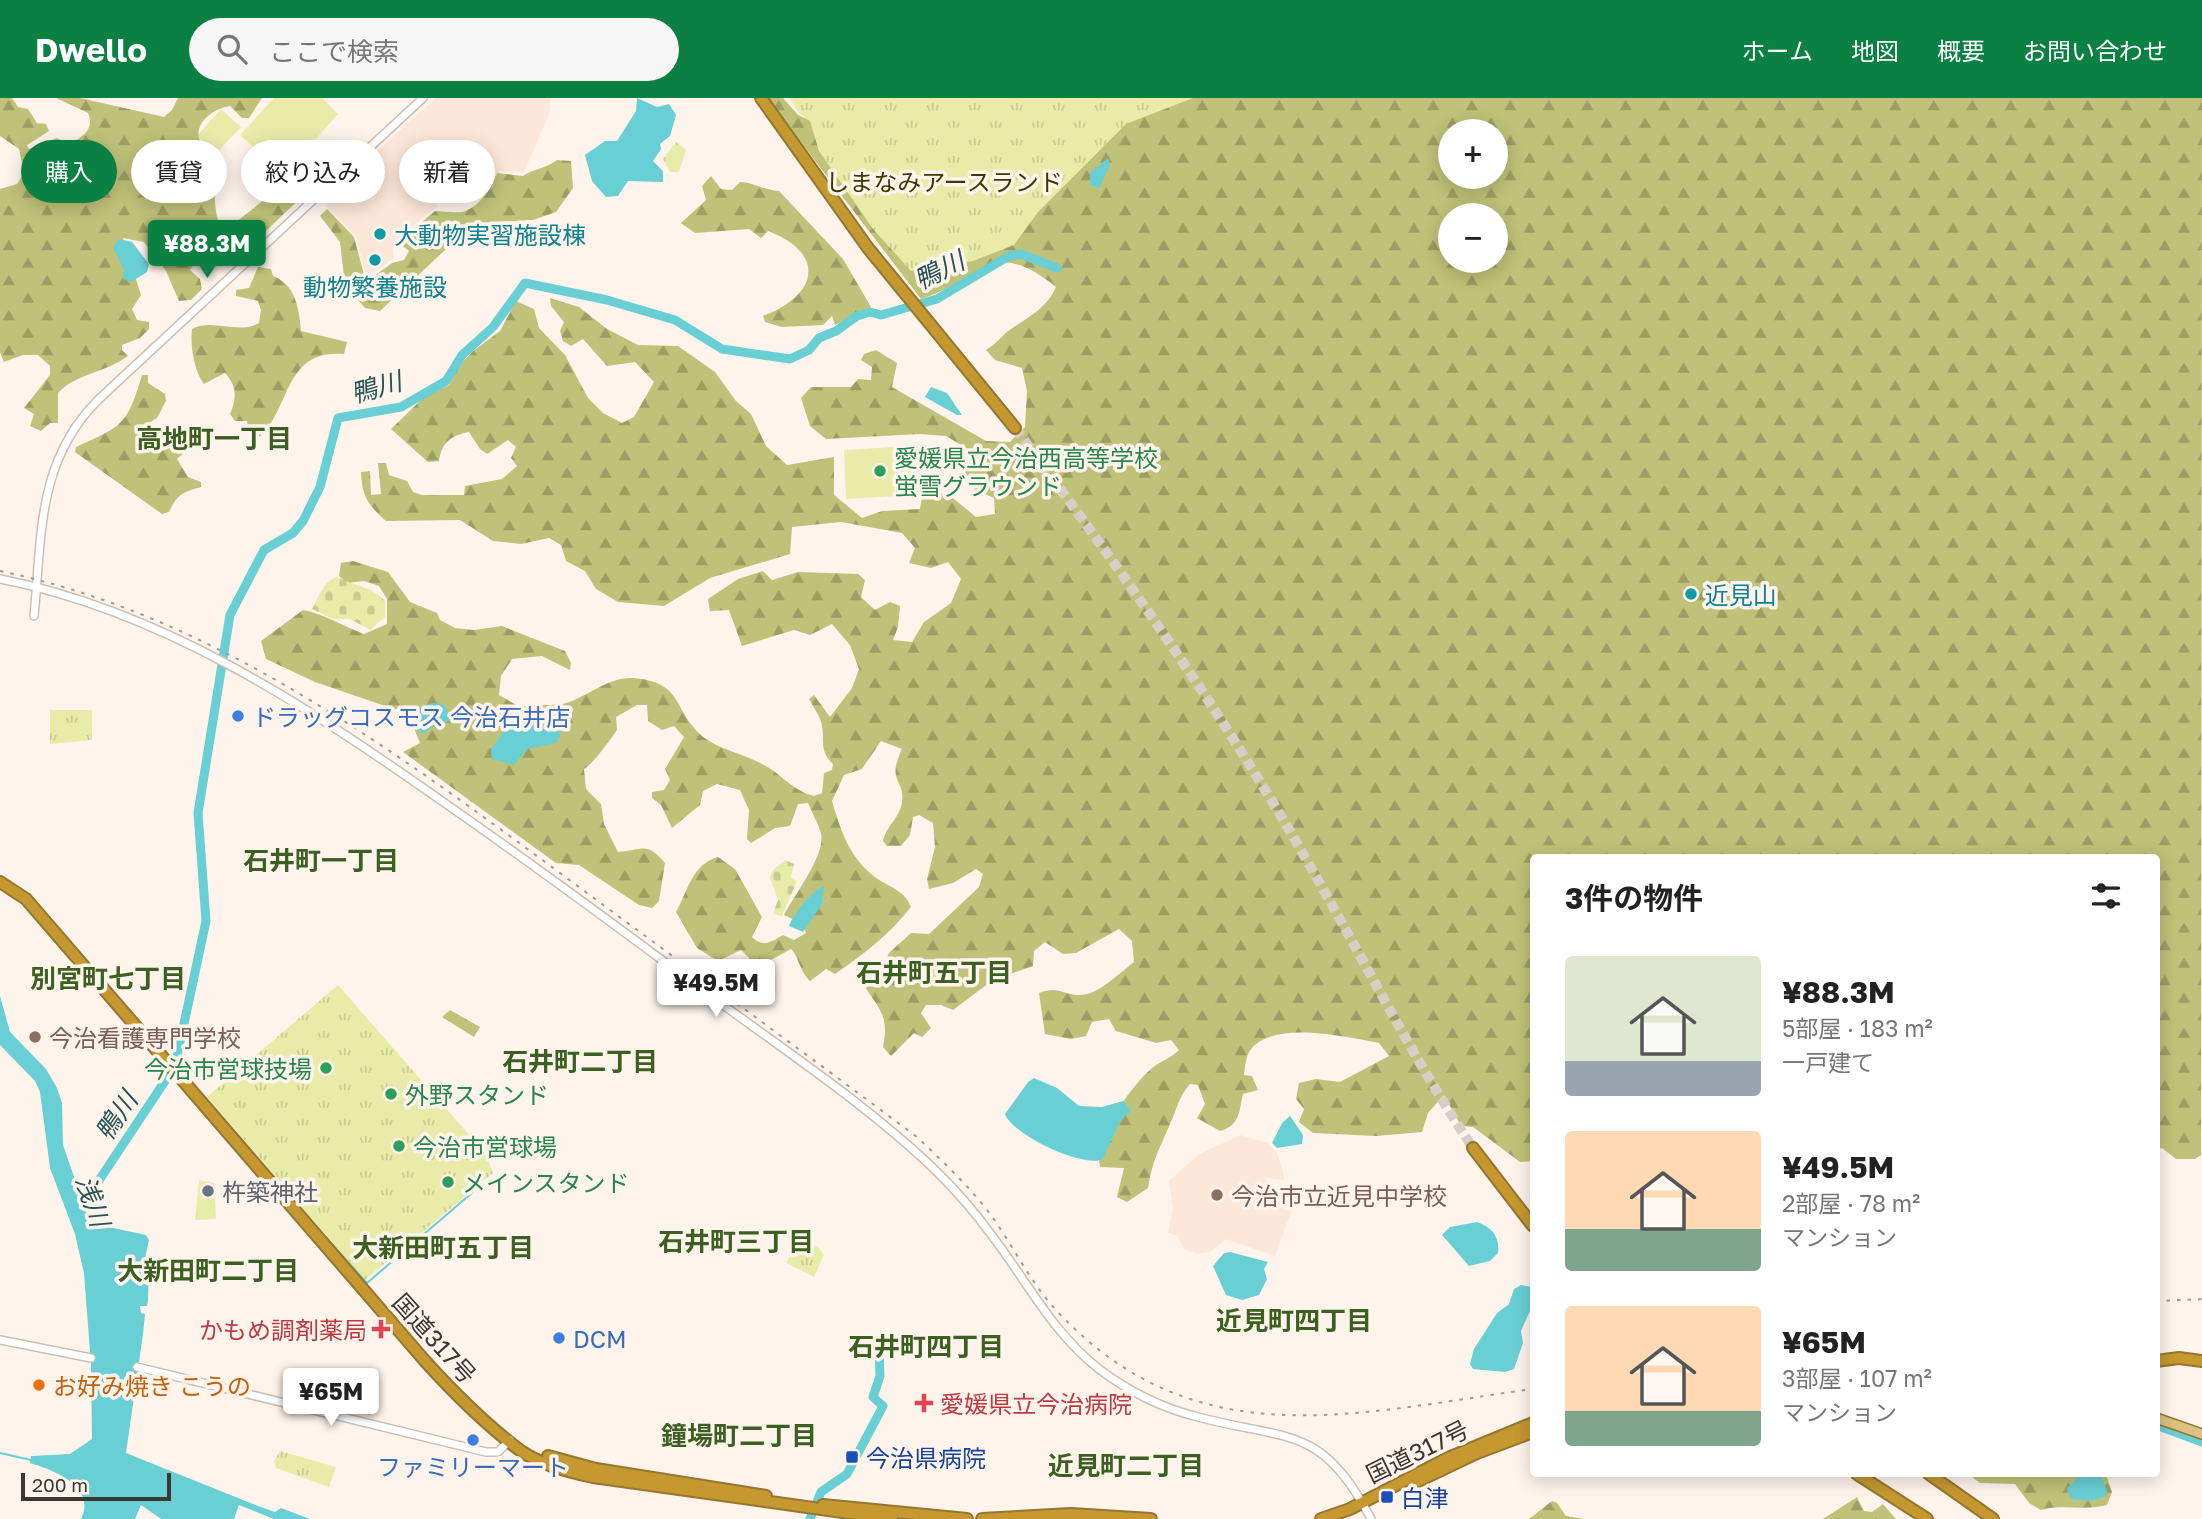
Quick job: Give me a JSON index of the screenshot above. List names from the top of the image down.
{
  "streets": {
    "highway": ["国道317号"]
  },
  "districts": [
    "高地町一丁目",
    "石井町一丁目",
    "石井町五丁目",
    "別宮町七丁目",
    "石井町二丁目",
    "石井町三丁目",
    "大新田町五丁目",
    "大新田町二丁目",
    "近見町四丁目",
    "石井町四丁目",
    "鐘場町二丁目",
    "近見町二丁目"
  ],
  "water": ["鴨川", "浅川"],
  "parks": ["しまなみアースランド"],
  "places": {
    "other": [
      "大動物実習施設棟",
      "動物繁養施設",
      "愛媛県立今治西高等学校 蛍雪グラウンド",
      "近見山",
      "ドラッグコスモス 今治石井店",
      "今治看護専門学校",
      "今治市営球技場",
      "外野スタンド",
      "今治市営球場",
      "メインスタンド",
      "杵築神社",
      "今治市立近見中学校",
      "DCM",
      "お好み焼き こうの",
      "ファミリーマート"
    ],
    "health": ["かもめ調剤薬局", "愛媛県立今治病院"],
    "transit": ["今治県病院", "白津"]
  },
  "scale_bar": "200 m",
  "page": {
    "header": "Dwello",
    "search": "ここで検索",
    "nav": [
      "ホーム",
      "地図",
      "概要",
      "お問い合わせ"
    ],
    "map_buttons": ["+", "−"],
    "chip": [
      "購入",
      "賃貸",
      "絞り込み",
      "新着"
    ],
    "price": ["¥88.3M", "¥49.5M", "¥65M"],
    "heading": "3件の物件",
    "list": [
      {
        "name": "¥88.3M",
        "note": "5部屋 · 183 m² · 一戸建て"
      },
      {
        "name": "¥49.5M",
        "note": "2部屋 · 78 m² · マンション"
      },
      {
        "name": "¥65M",
        "note": "3部屋 · 107 m² · マンション"
      }
    ],
    "scale": "200 m"
  }
}
